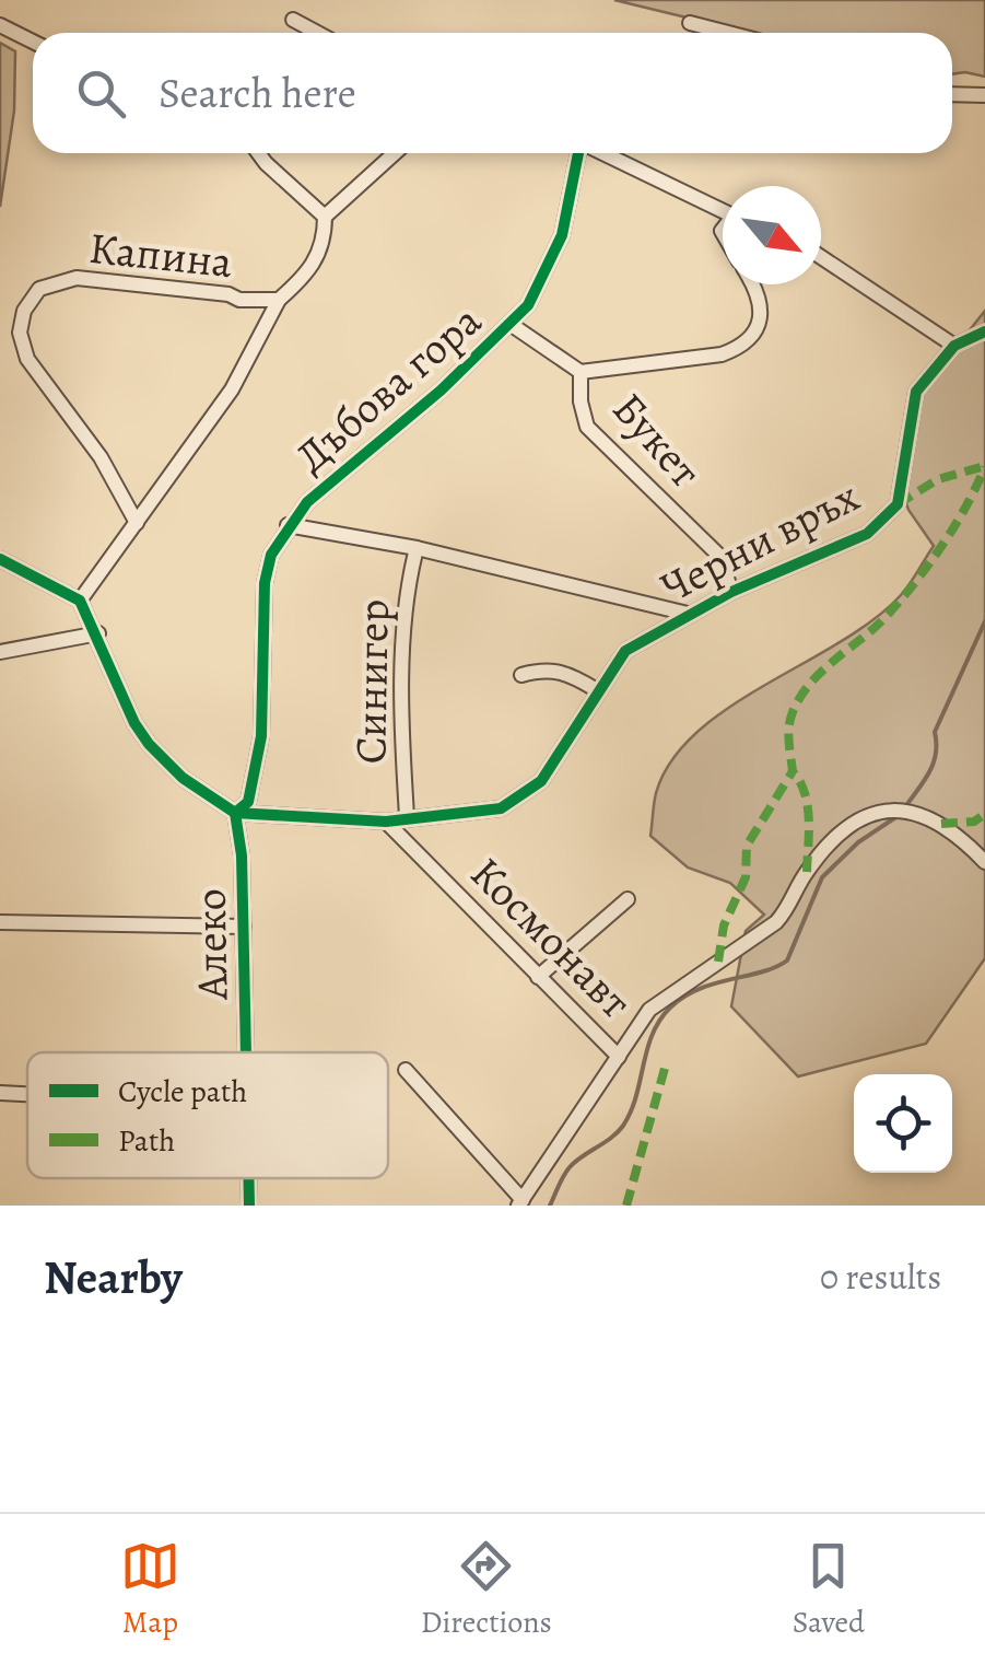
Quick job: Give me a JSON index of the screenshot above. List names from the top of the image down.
{
  "streets": {
    "street": [
      "Капина",
      "Дъбова гора",
      "Букет",
      "Черни връх",
      "Синигер",
      "Космонавт",
      "Алеко"
    ]
  },
  "crossings": [
    ["Дъбова гора", "Черни връх"],
    ["Дъбова гора", "Алеко"],
    ["Букет", "Черни връх"],
    ["Черни връх", "Синигер"],
    ["Черни връх", "Космонавт"],
    ["Черни връх", "Алеко"]
  ],
  "legend": ["Cycle path", "Path"],
  "north": "bottom right",
  "page": {
    "search": "Search here",
    "heading": ["Nearby", "0 results"],
    "nav": ["Map", "Directions", "Saved"]
  }
}
